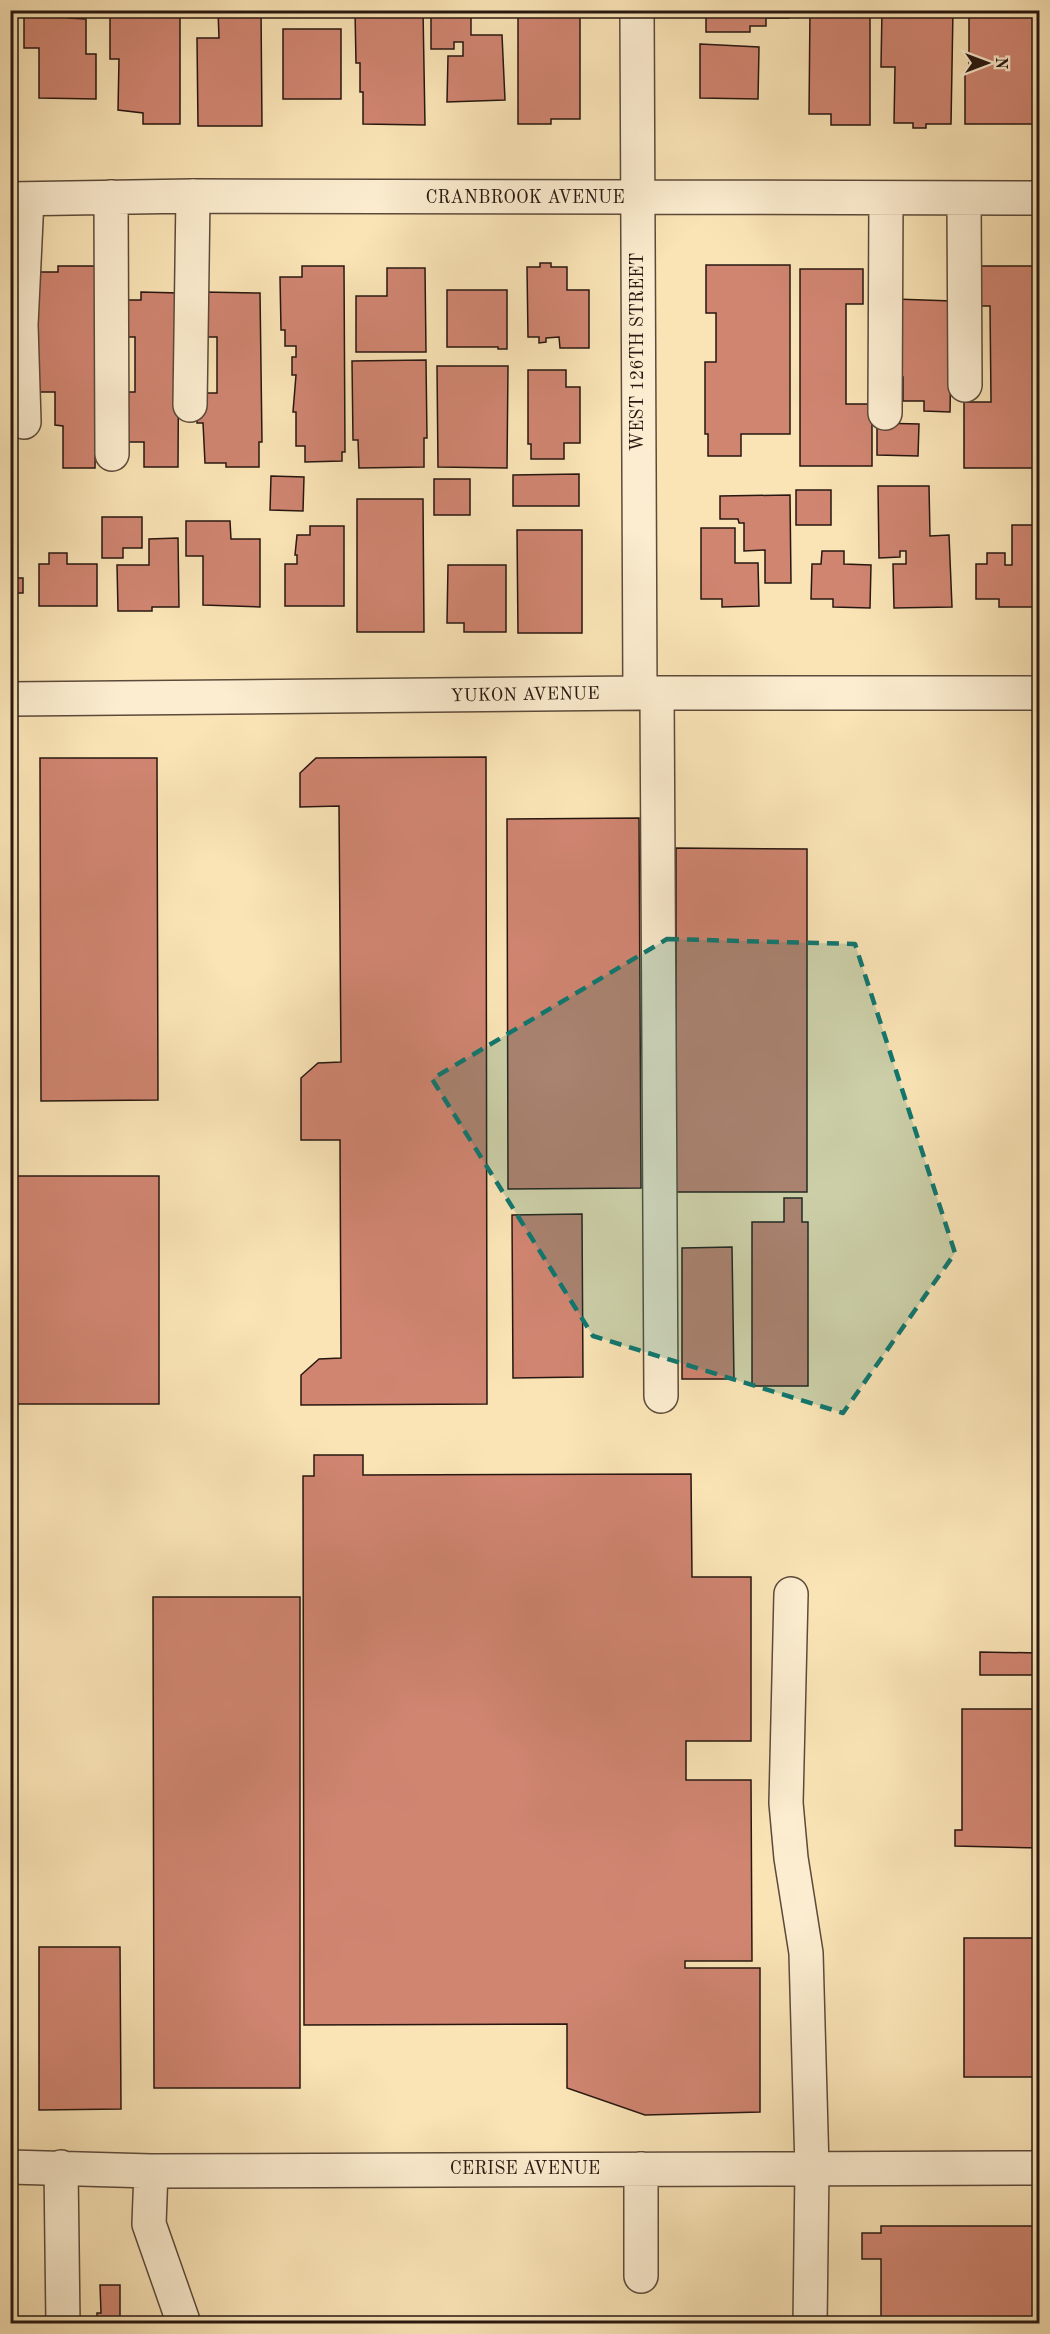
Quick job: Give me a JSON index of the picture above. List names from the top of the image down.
{
  "streets": {
    "street": [
      "CRANBROOK AVENUE",
      "WEST 126TH STREET",
      "YUKON AVENUE",
      "CERISE AVENUE"
    ]
  },
  "crossings": [
    ["CRANBROOK AVENUE", "WEST 126TH STREET"],
    ["WEST 126TH STREET", "YUKON AVENUE"]
  ],
  "north": "right"
}
